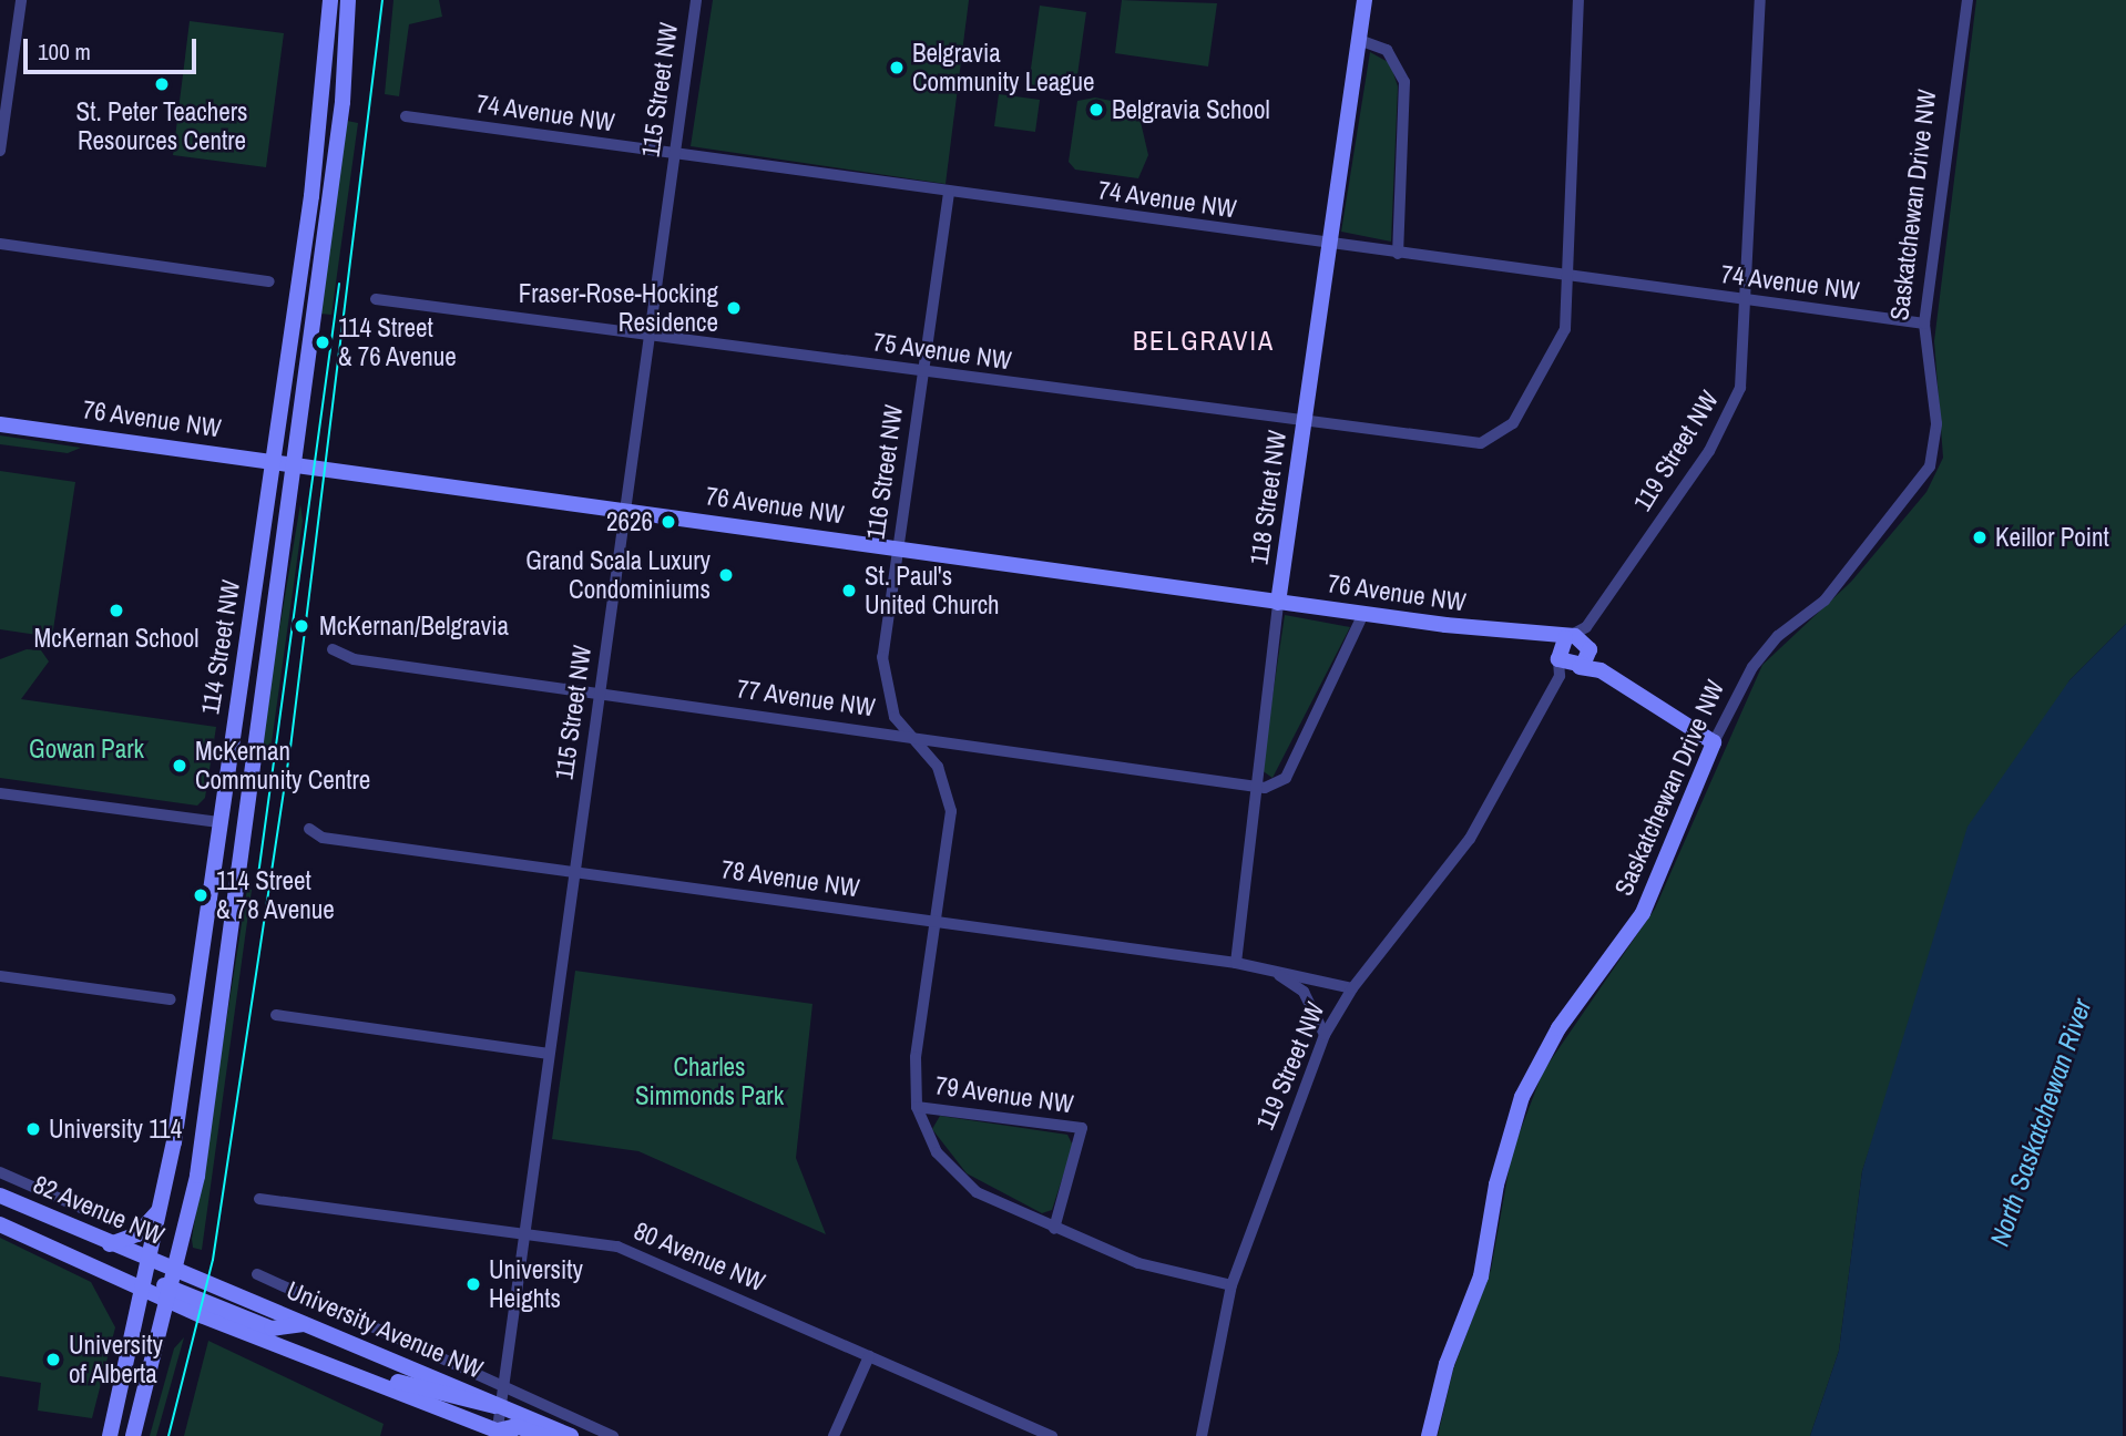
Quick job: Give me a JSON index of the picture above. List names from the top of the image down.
{
  "streets": {
    "main road": [
      "Saskatchewan Drive NW",
      "76 Avenue NW",
      "118 Street NW",
      "114 Street NW",
      "82 Avenue NW",
      "University Avenue NW"
    ],
    "street": [
      "115 Street NW",
      "74 Avenue NW",
      "75 Avenue NW",
      "119 Street NW",
      "116 Street NW",
      "77 Avenue NW",
      "78 Avenue NW",
      "79 Avenue NW",
      "80 Avenue NW"
    ]
  },
  "crossings": [
    ["115 Street NW", "74 Avenue NW"],
    ["115 Street NW", "75 Avenue NW"],
    ["115 Street NW", "76 Avenue NW"],
    ["115 Street NW", "77 Avenue NW"],
    ["115 Street NW", "78 Avenue NW"],
    ["115 Street NW", "80 Avenue NW"],
    ["115 Street NW", "University Avenue NW"],
    ["74 Avenue NW", "Saskatchewan Drive NW"],
    ["74 Avenue NW", "75 Avenue NW"],
    ["74 Avenue NW", "119 Street NW"],
    ["74 Avenue NW", "116 Street NW"],
    ["74 Avenue NW", "118 Street NW"],
    ["75 Avenue NW", "116 Street NW"],
    ["75 Avenue NW", "118 Street NW"],
    ["76 Avenue NW", "119 Street NW"],
    ["76 Avenue NW", "116 Street NW"],
    ["76 Avenue NW", "118 Street NW"],
    ["76 Avenue NW", "114 Street NW"],
    ["76 Avenue NW", "77 Avenue NW"],
    ["119 Street NW", "78 Avenue NW"],
    ["119 Street NW", "79 Avenue NW"],
    ["116 Street NW", "77 Avenue NW"],
    ["116 Street NW", "78 Avenue NW"],
    ["116 Street NW", "79 Avenue NW"],
    ["118 Street NW", "77 Avenue NW"],
    ["118 Street NW", "78 Avenue NW"],
    ["114 Street NW", "82 Avenue NW"],
    ["114 Street NW", "University Avenue NW"],
    ["82 Avenue NW", "University Avenue NW"]
  ],
  "districts": ["BELGRAVIA"],
  "water": ["North Saskatchewan River"],
  "parks": ["Gowan Park", "Charles Simmonds Park"],
  "places": [
    "Belgravia Community League",
    "St. Peter Teachers Resources Centre",
    "Belgravia School",
    "Fraser-Rose-Hocking Residence",
    "114 Street & 76 Avenue",
    "2626",
    "Keillor Point",
    "Grand Scala Luxury Condominiums",
    "St. Paul's United Church",
    "McKernan School",
    "McKernan/Belgravia",
    "McKernan Community Centre",
    "114 Street & 78 Avenue",
    "University 114",
    "University Heights",
    "University of Alberta"
  ],
  "scale_bar": "100 m"
}
